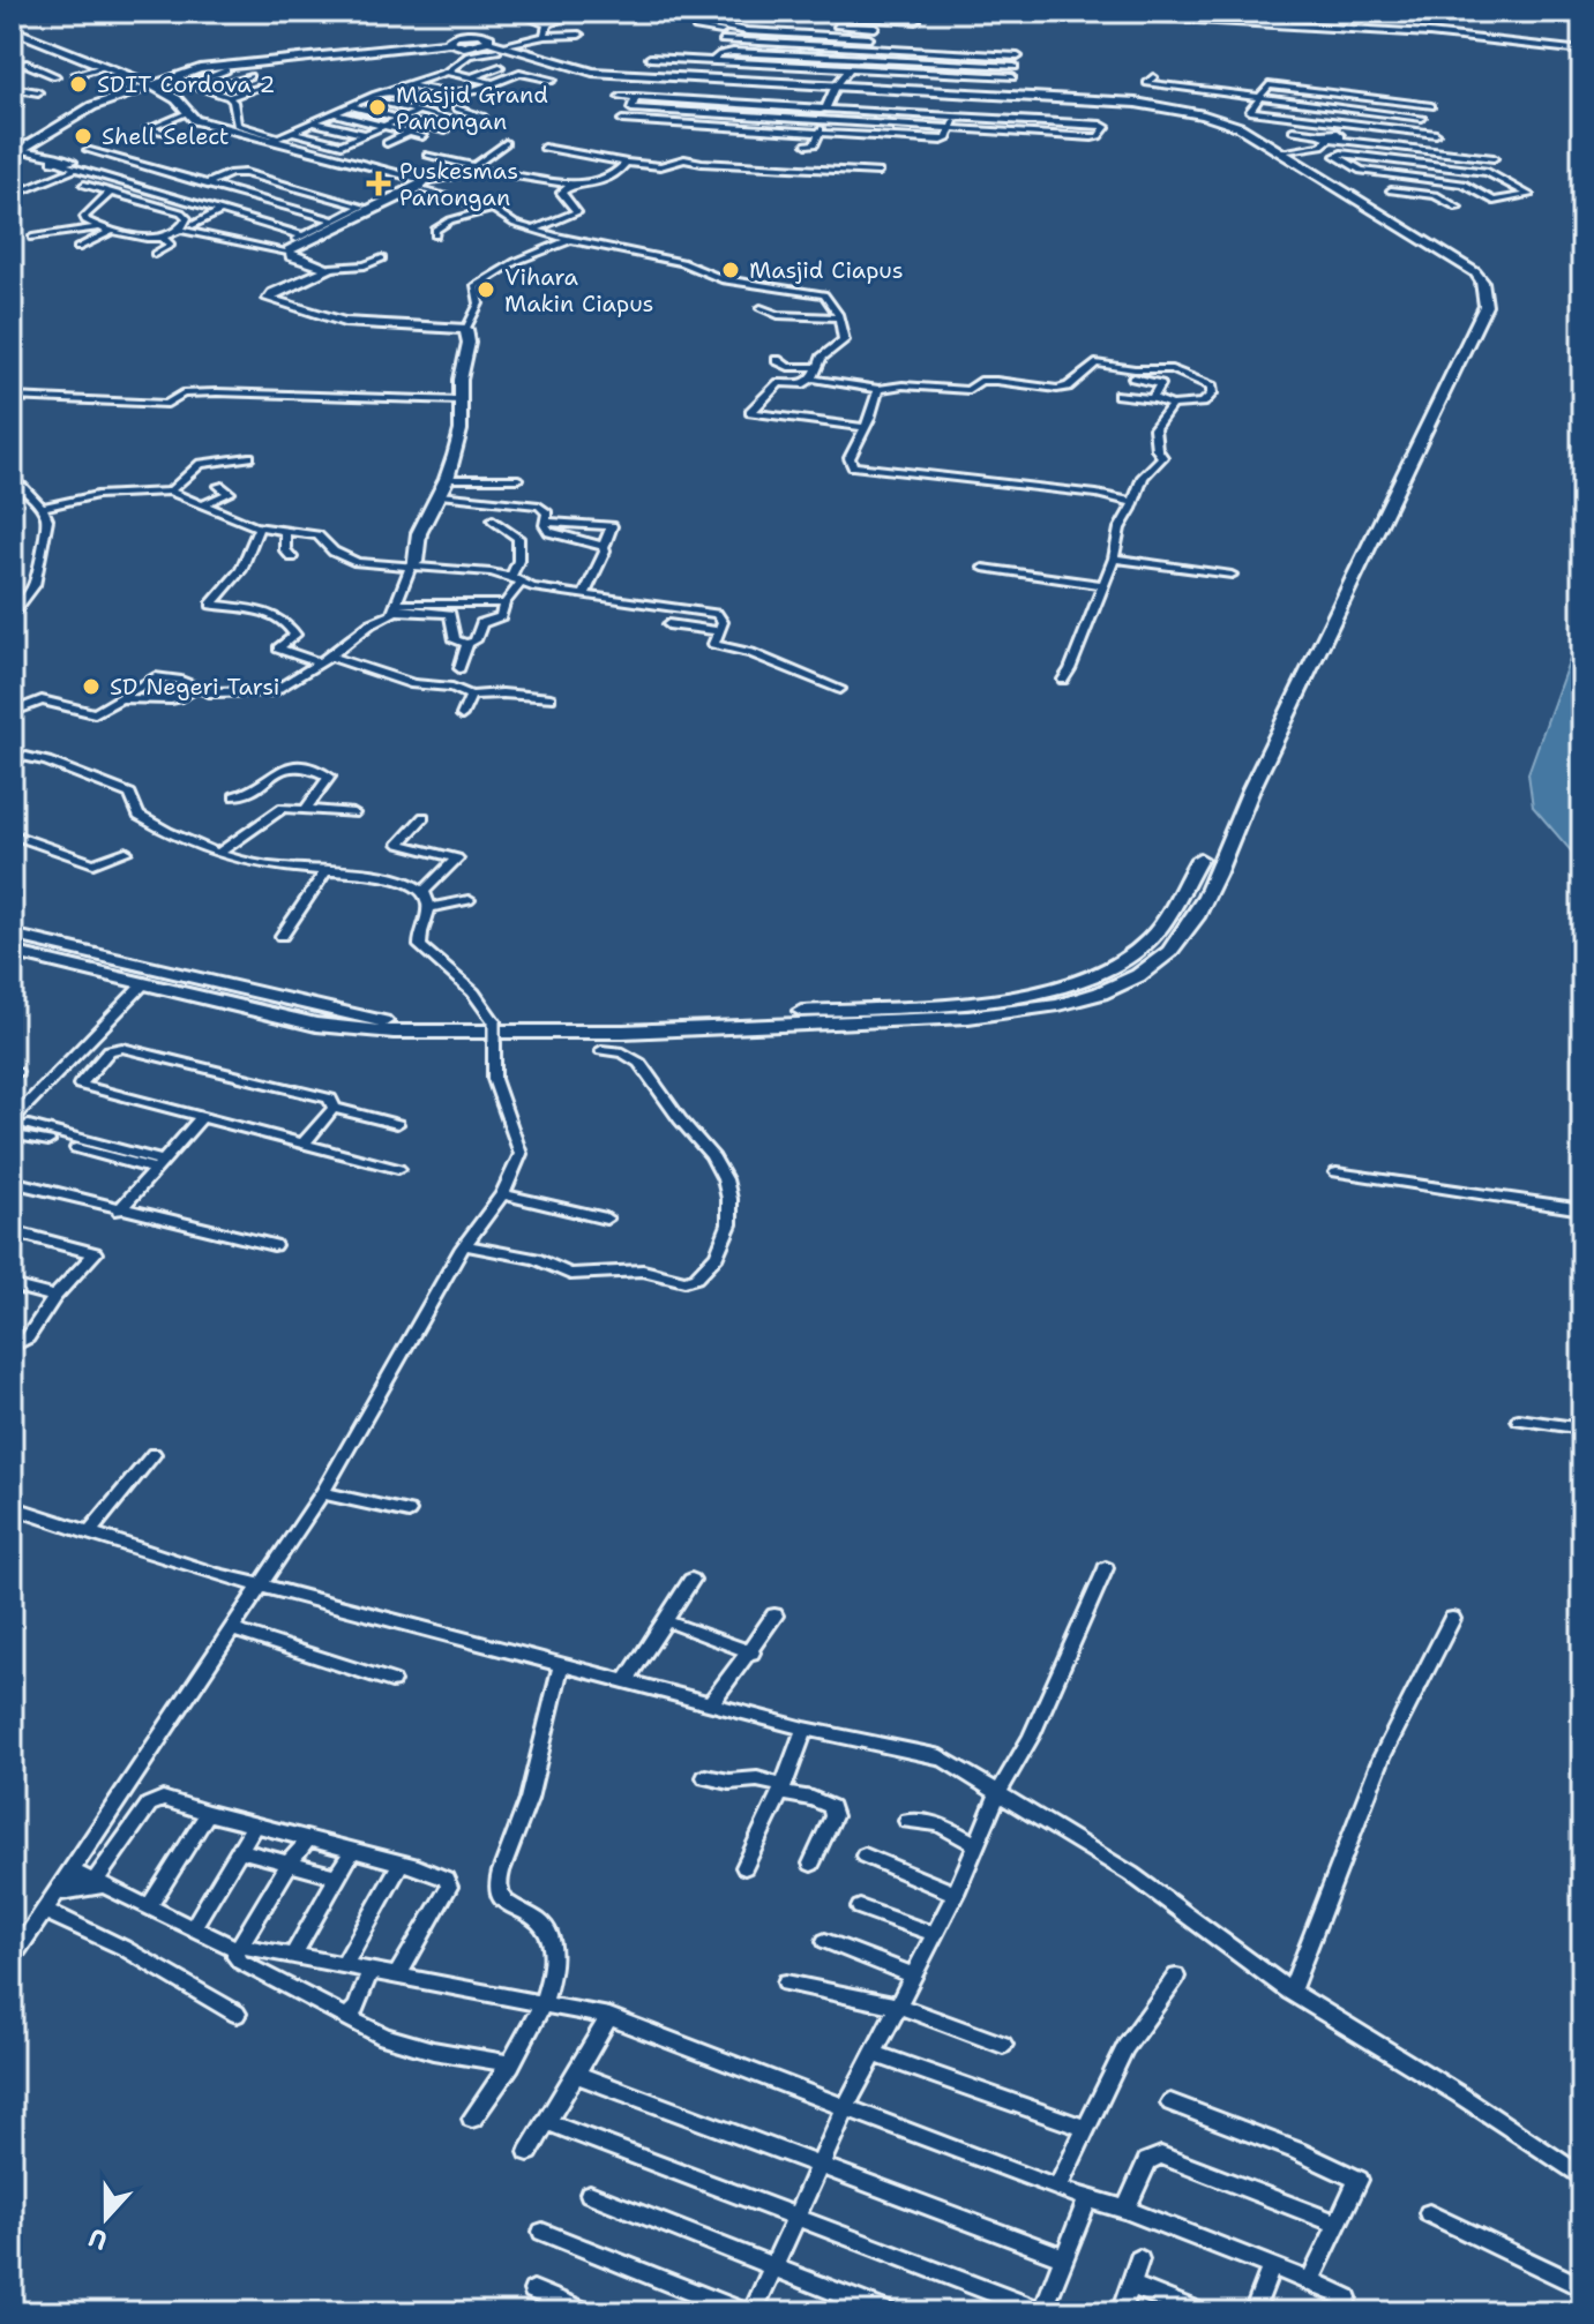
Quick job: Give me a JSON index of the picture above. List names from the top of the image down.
{
  "places": {
    "other": [
      "SDIT Cordova 2",
      "Masjid Grand Panongan",
      "Shell Select",
      "Masjid Ciapus",
      "Vihara Makin Ciapus",
      "SD Negeri Tarsi"
    ],
    "health": ["Puskesmas Panongan"]
  },
  "north": "bottom"
}
